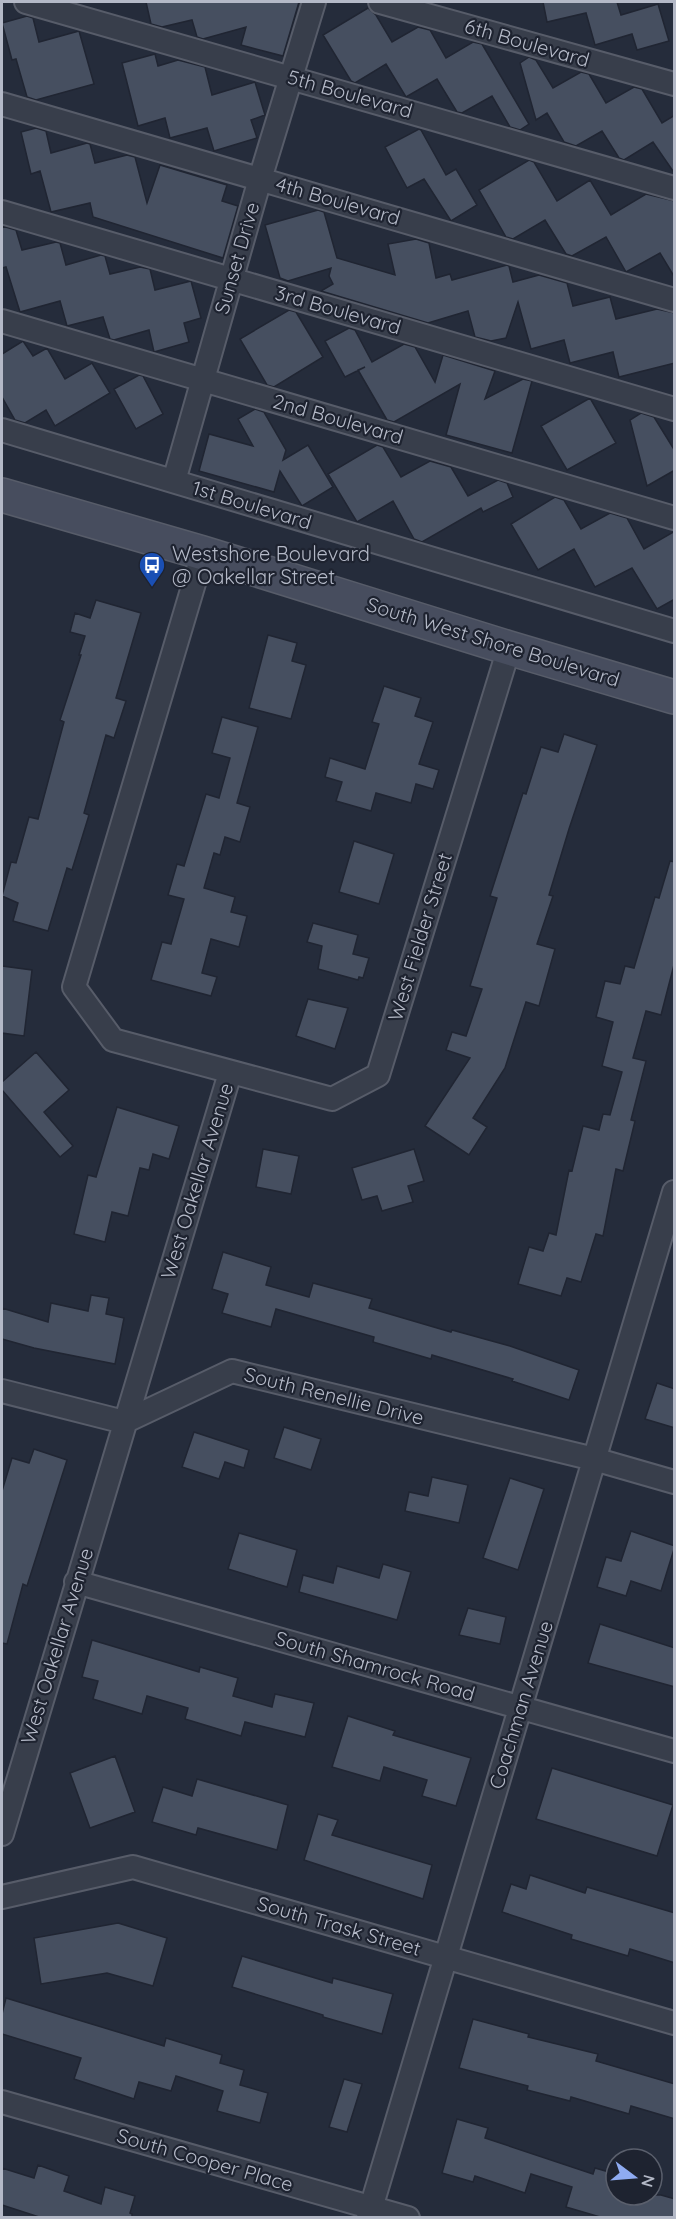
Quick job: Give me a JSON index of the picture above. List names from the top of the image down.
{
  "streets": {
    "street": [
      "6th Boulevard",
      "5th Boulevard",
      "4th Boulevard",
      "Sunset Drive",
      "3rd Boulevard",
      "2nd Boulevard",
      "1st Boulevard",
      "South West Shore Boulevard",
      "West Fielder Street",
      "West Oakellar Avenue",
      "South Renellie Drive",
      "South Shamrock Road",
      "Coachman Avenue",
      "South Trask Street",
      "South Cooper Place"
    ]
  },
  "crossings": [
    ["5th Boulevard", "Sunset Drive"],
    ["4th Boulevard", "Sunset Drive"],
    ["Sunset Drive", "3rd Boulevard"],
    ["Sunset Drive", "2nd Boulevard"],
    ["Sunset Drive", "1st Boulevard"],
    ["South West Shore Boulevard", "West Fielder Street"],
    ["South West Shore Boulevard", "West Oakellar Avenue"],
    ["West Fielder Street", "West Oakellar Avenue"],
    ["West Oakellar Avenue", "South Renellie Drive"],
    ["West Oakellar Avenue", "South Shamrock Road"],
    ["South Renellie Drive", "Coachman Avenue"],
    ["South Shamrock Road", "Coachman Avenue"],
    ["Coachman Avenue", "South Trask Street"],
    ["Coachman Avenue", "South Cooper Place"]
  ],
  "places": {
    "bus stop": ["Westshore Boulevard @ Oakellar Street"]
  },
  "north": "right"
}
